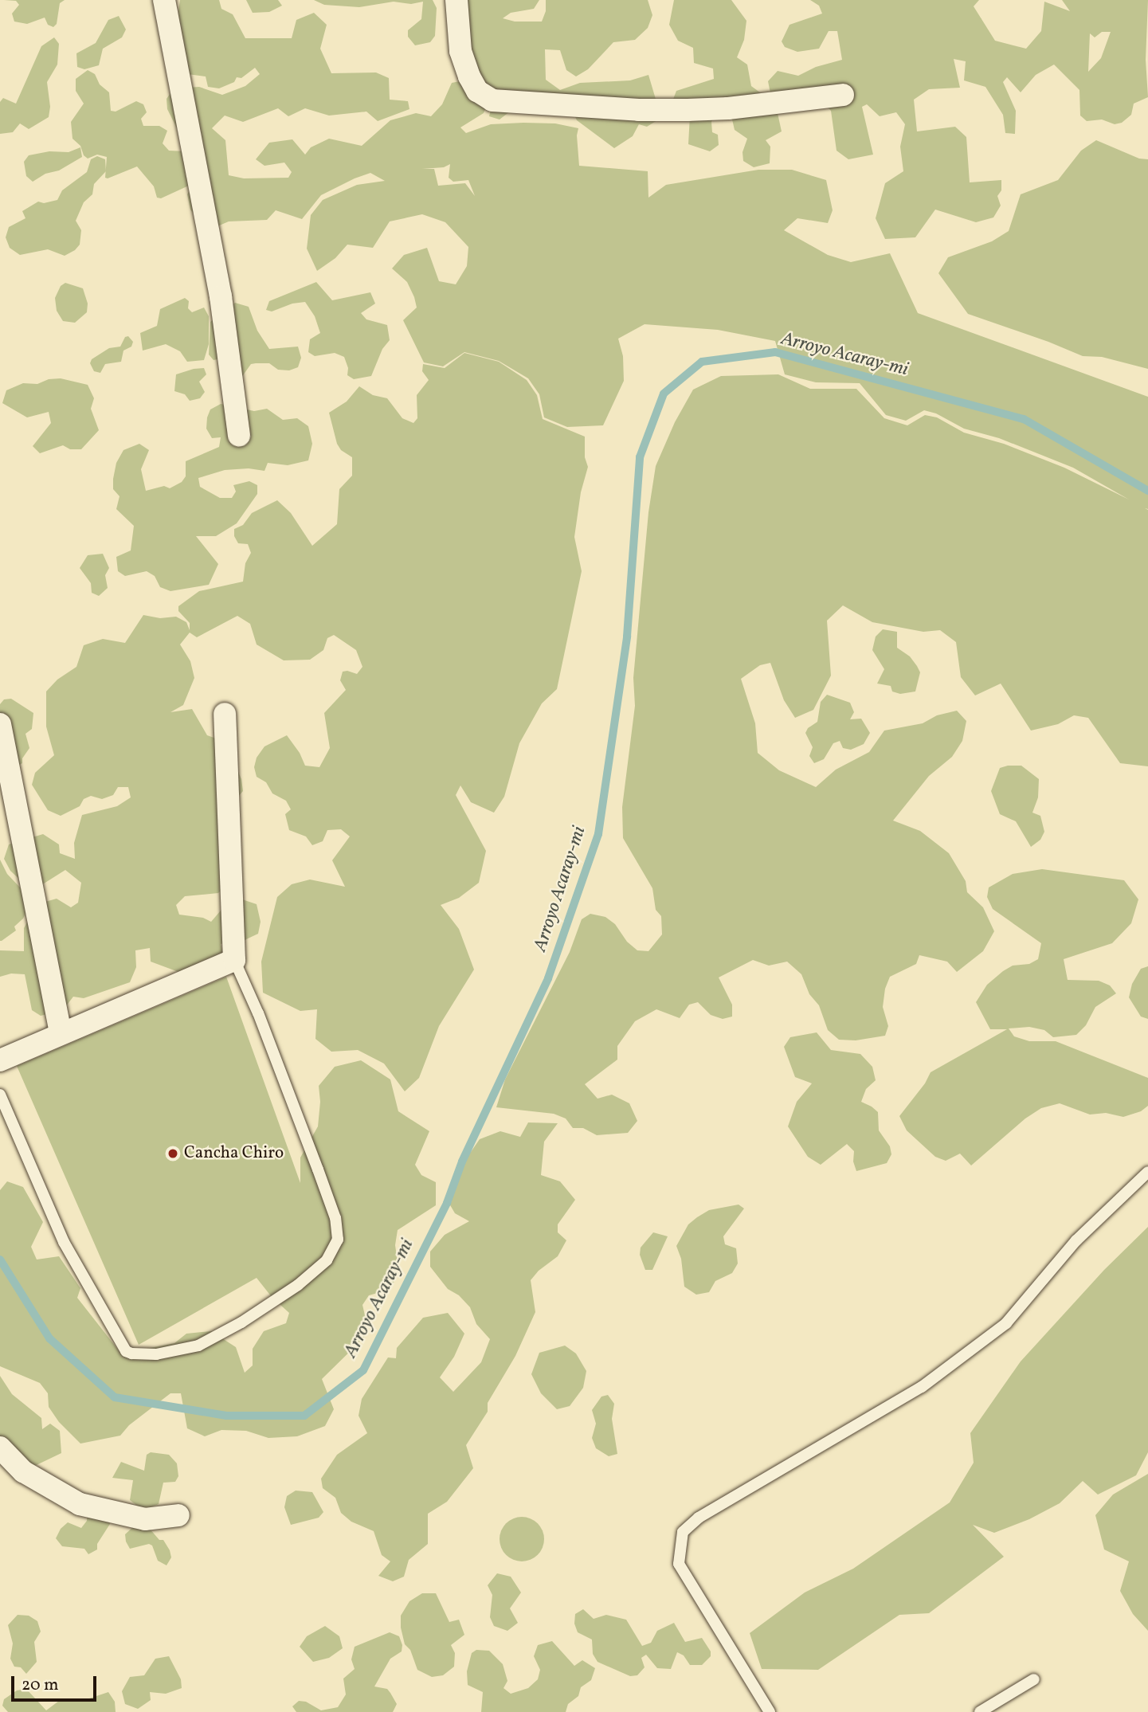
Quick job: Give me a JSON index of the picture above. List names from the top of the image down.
{
  "water": ["Arroyo Acaray-mi"],
  "places": ["Cancha Chiro"],
  "scale_bar": "20 m"
}
